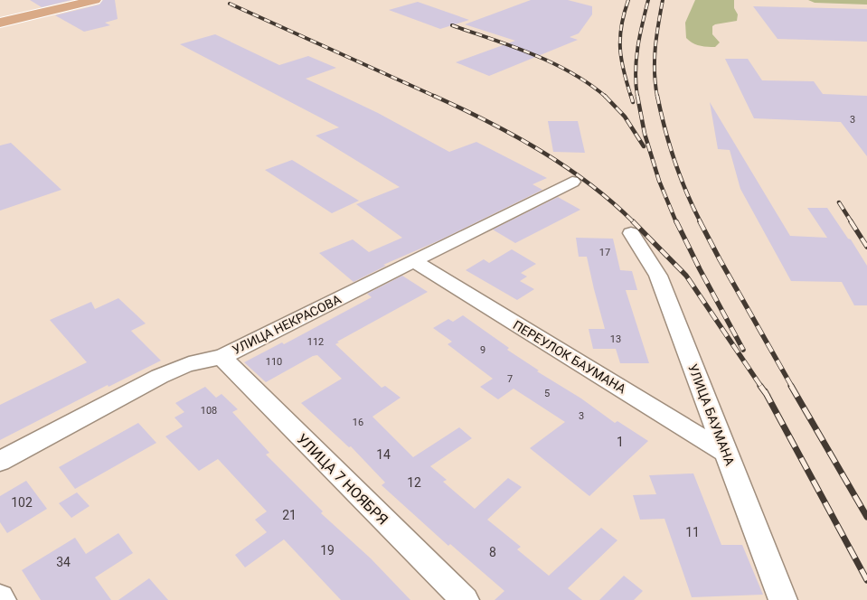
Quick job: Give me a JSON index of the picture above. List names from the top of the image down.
{
  "streets": {
    "street": [
      "УЛИЦА НЕКРАСОВА",
      "ПЕРЕУЛОК БАУМАНА",
      "УЛИЦА БАУМАНА",
      "УЛИЦА 7 НОЯБРЯ"
    ]
  },
  "crossings": [
    ["УЛИЦА НЕКРАСОВА", "ПЕРЕУЛОК БАУМАНА"],
    ["УЛИЦА НЕКРАСОВА", "УЛИЦА 7 НОЯБРЯ"],
    ["ПЕРЕУЛОК БАУМАНА", "УЛИЦА БАУМАНА"]
  ],
  "house_numbers": [
    "3",
    "17",
    "13",
    "112",
    "9",
    "110",
    "7",
    "5",
    "108",
    "3",
    "16",
    "1",
    "14",
    "12",
    "102",
    "21",
    "11",
    "19",
    "8",
    "34"
  ]
}
